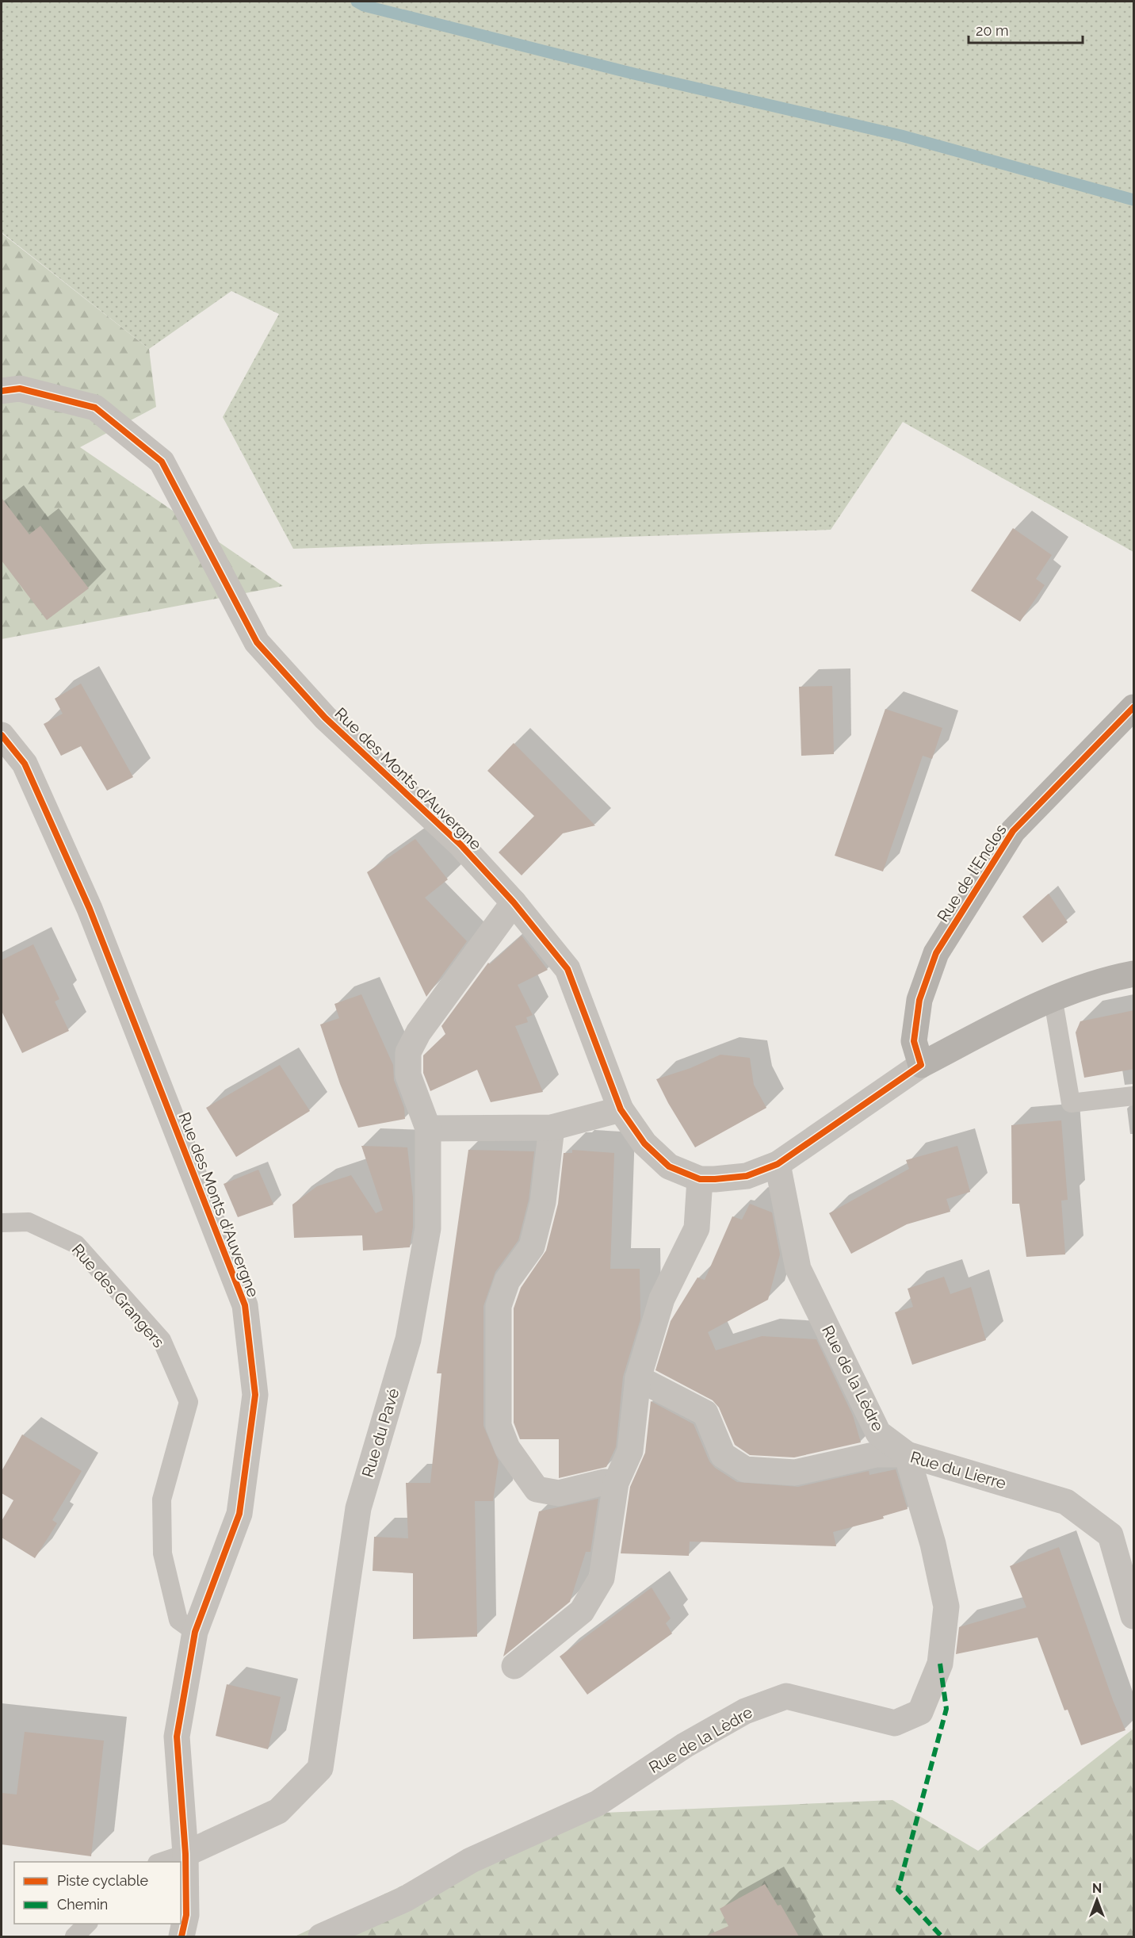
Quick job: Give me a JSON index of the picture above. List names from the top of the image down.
{
  "streets": {
    "street": [
      "Rue des Monts d'Auvergne",
      "Rue de l'Enclos",
      "Rue de la Lèdre",
      "Rue du Pavé",
      "Rue du Lierre"
    ],
    "lane": ["Rue des Grangers"]
  },
  "crossings": [
    ["Rue des Monts d'Auvergne", "Rue de l'Enclos"],
    ["Rue des Monts d'Auvergne", "Rue des Grangers"],
    ["Rue des Monts d'Auvergne", "Rue de la Lèdre"],
    ["Rue des Monts d'Auvergne", "Rue du Pavé"],
    ["Rue de la Lèdre", "Rue du Lierre"]
  ],
  "legend": ["Piste cyclable", "Chemin"],
  "scale_bar": "20 m",
  "north": "top"
}
